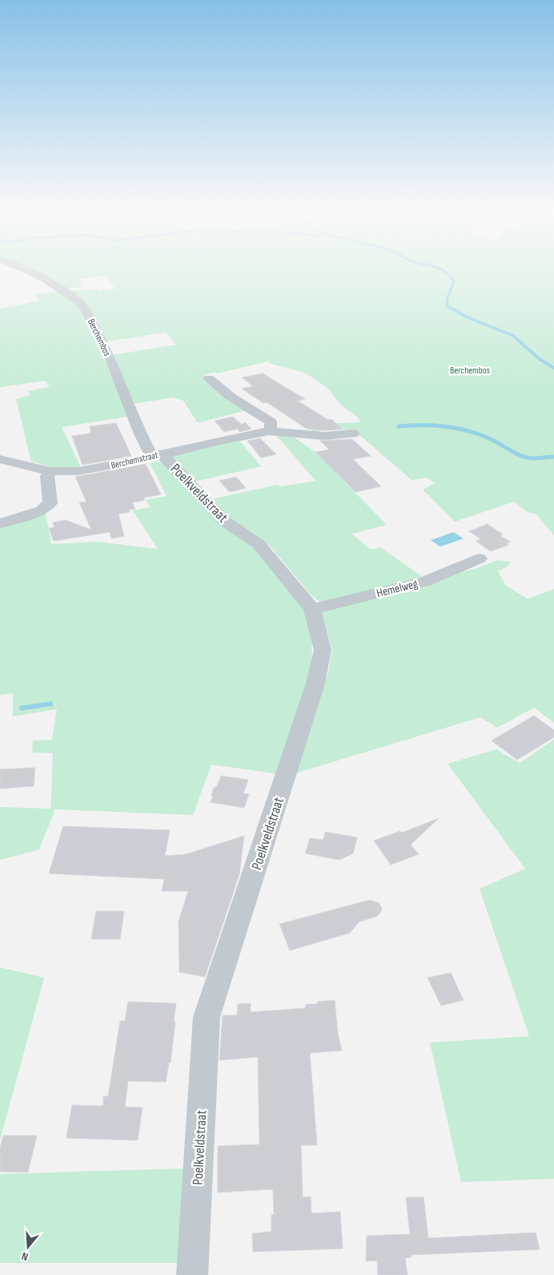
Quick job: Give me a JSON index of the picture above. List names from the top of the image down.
{
  "streets": {
    "street": [
      "Berchembos",
      "Berchemstraat",
      "Poelkveldstraat",
      "Hemelweg"
    ]
  },
  "crossings": [
    ["Berchembos", "Berchemstraat"],
    ["Berchembos", "Poelkveldstraat"],
    ["Berchemstraat", "Poelkveldstraat"],
    ["Poelkveldstraat", "Hemelweg"]
  ],
  "parks": ["Berchembos"],
  "north": "bottom"
}
